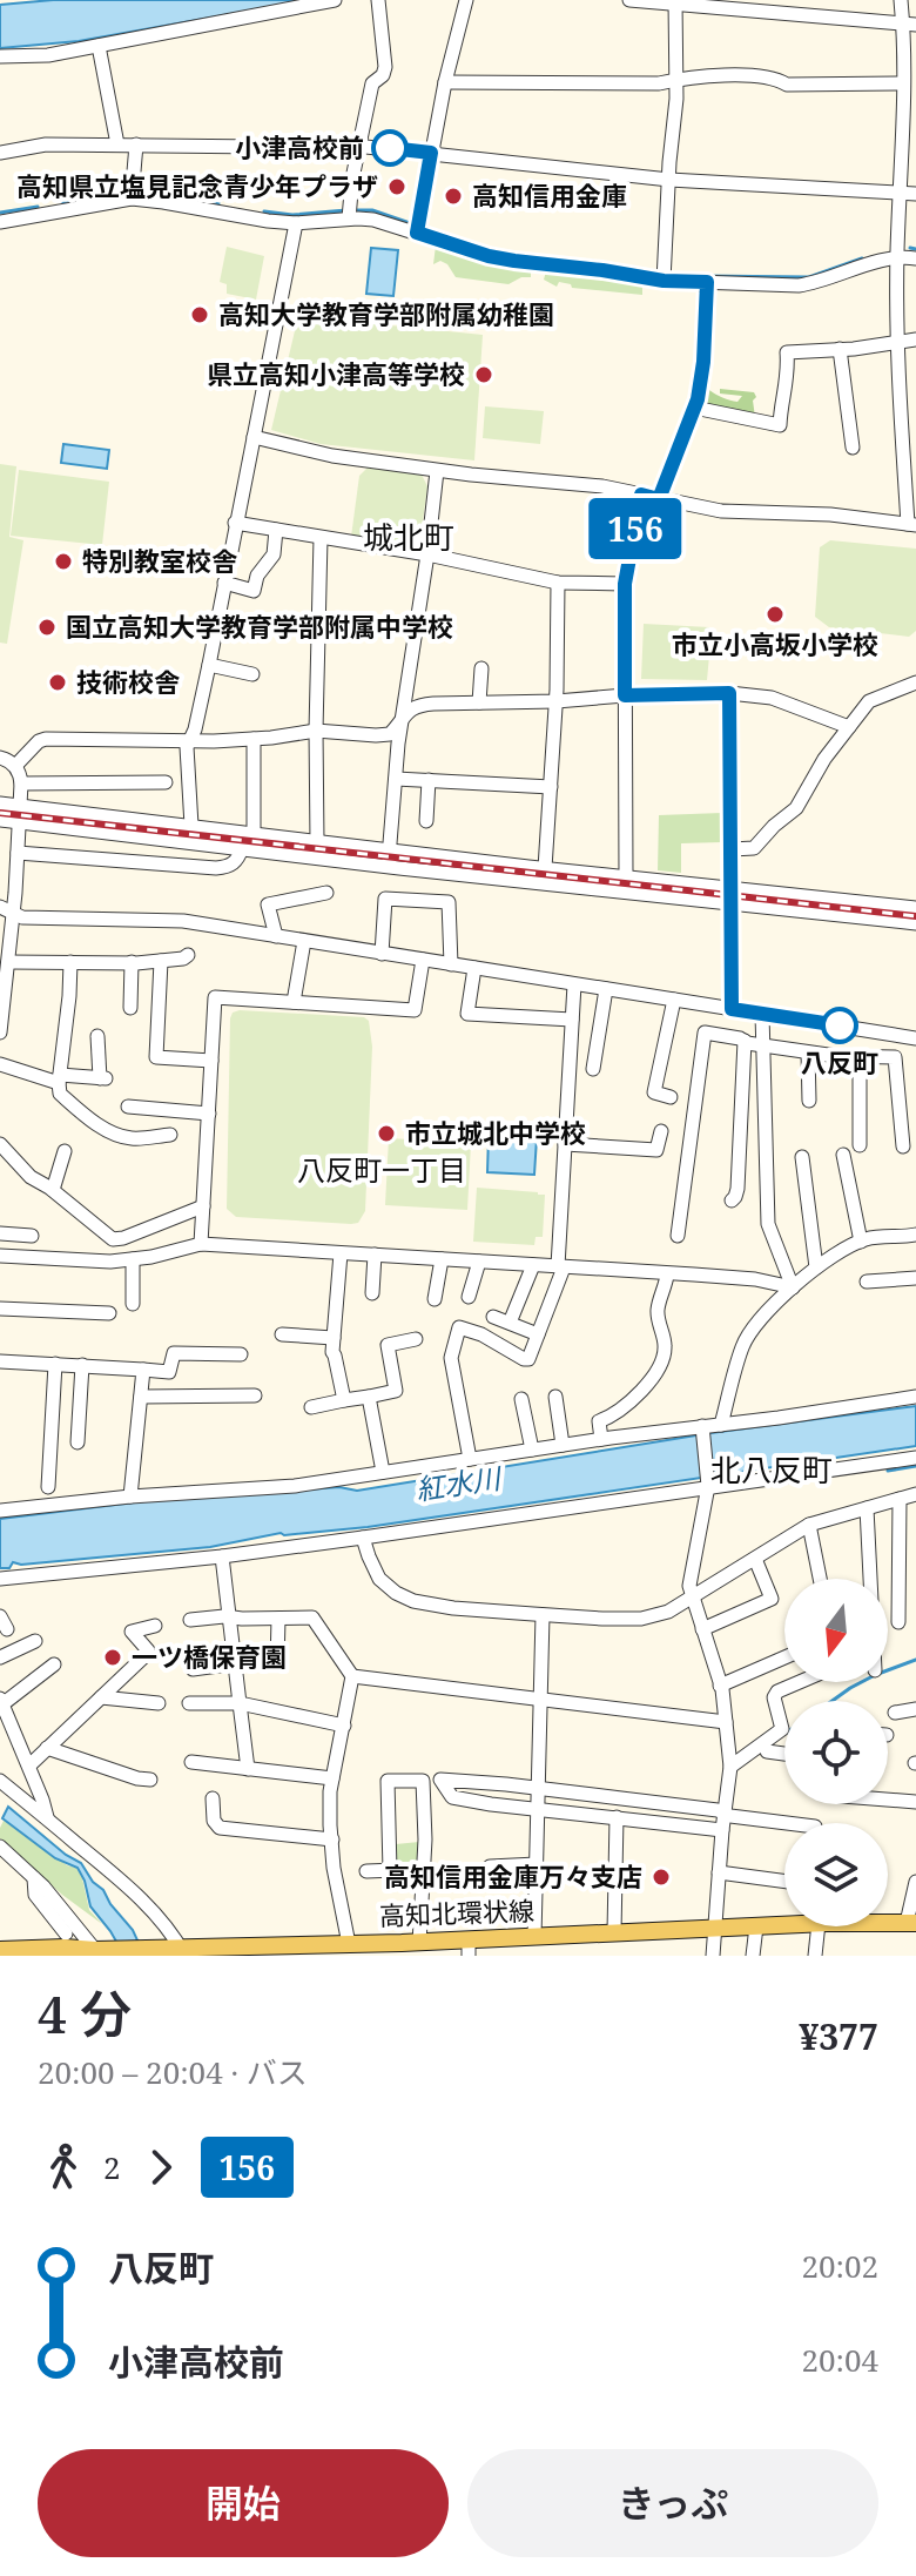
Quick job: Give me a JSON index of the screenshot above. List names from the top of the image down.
{
  "streets": {
    "main road": ["高知北環状線"]
  },
  "districts": ["城北町", "八反町一丁目", "北八反町"],
  "water": ["紅水川"],
  "places": [
    "小津高校前",
    "高知県立塩見記念青少年プラザ",
    "高知信用金庫",
    "高知大学教育学部附属幼稚園",
    "県立高知小津高等学校",
    "特別教室校舎",
    "市立小高坂小学校",
    "国立高知大学教育学部附属中学校",
    "技術校舎",
    "八反町",
    "市立城北中学校",
    "一ツ橋保育園",
    "高知信用金庫万々支店"
  ],
  "lines": ["bus line 156"],
  "north": "bottom",
  "page": {
    "on_map": "156",
    "heading": ["4 分", "20:00 – 20:04 · バス", "¥377"],
    "legs": ["2", "156"],
    "list": [
      {
        "name": "八反町",
        "value": "20:02"
      },
      {
        "name": "小津高校前",
        "value": "20:04"
      }
    ],
    "buttons": ["開始", "きっぷ"]
  }
}
